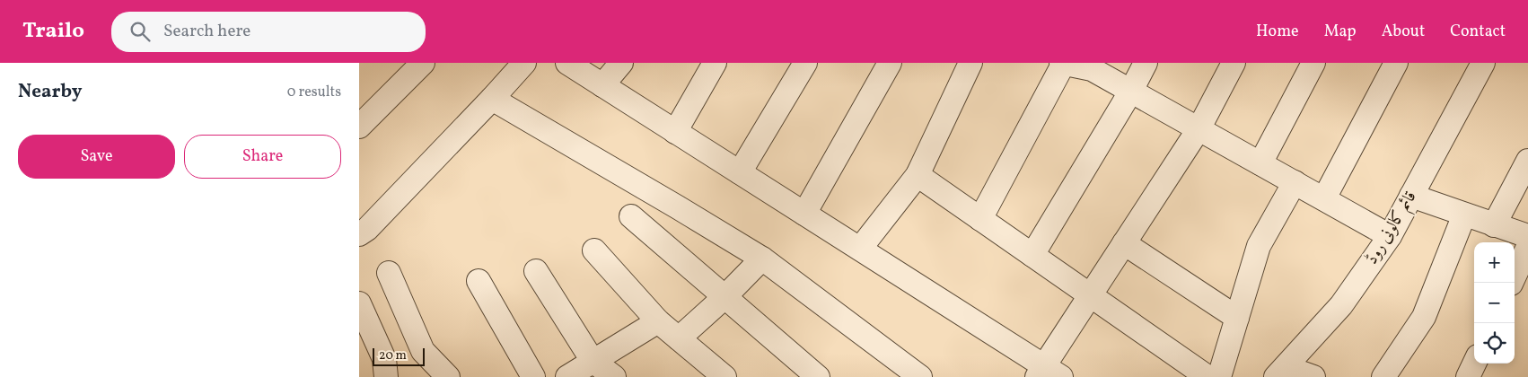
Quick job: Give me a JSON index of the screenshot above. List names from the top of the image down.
{
  "streets": {
    "street": ["قائم کالونی روڈ"]
  },
  "scale_bar": "20 m",
  "page": {
    "header": "Trailo",
    "search": "Search here",
    "nav": [
      "Home",
      "Map",
      "About",
      "Contact"
    ],
    "heading": ["Nearby", "0 results"],
    "buttons": ["Save", "Share"],
    "map_buttons": ["+", "−"],
    "scale": "20 m"
  }
}
